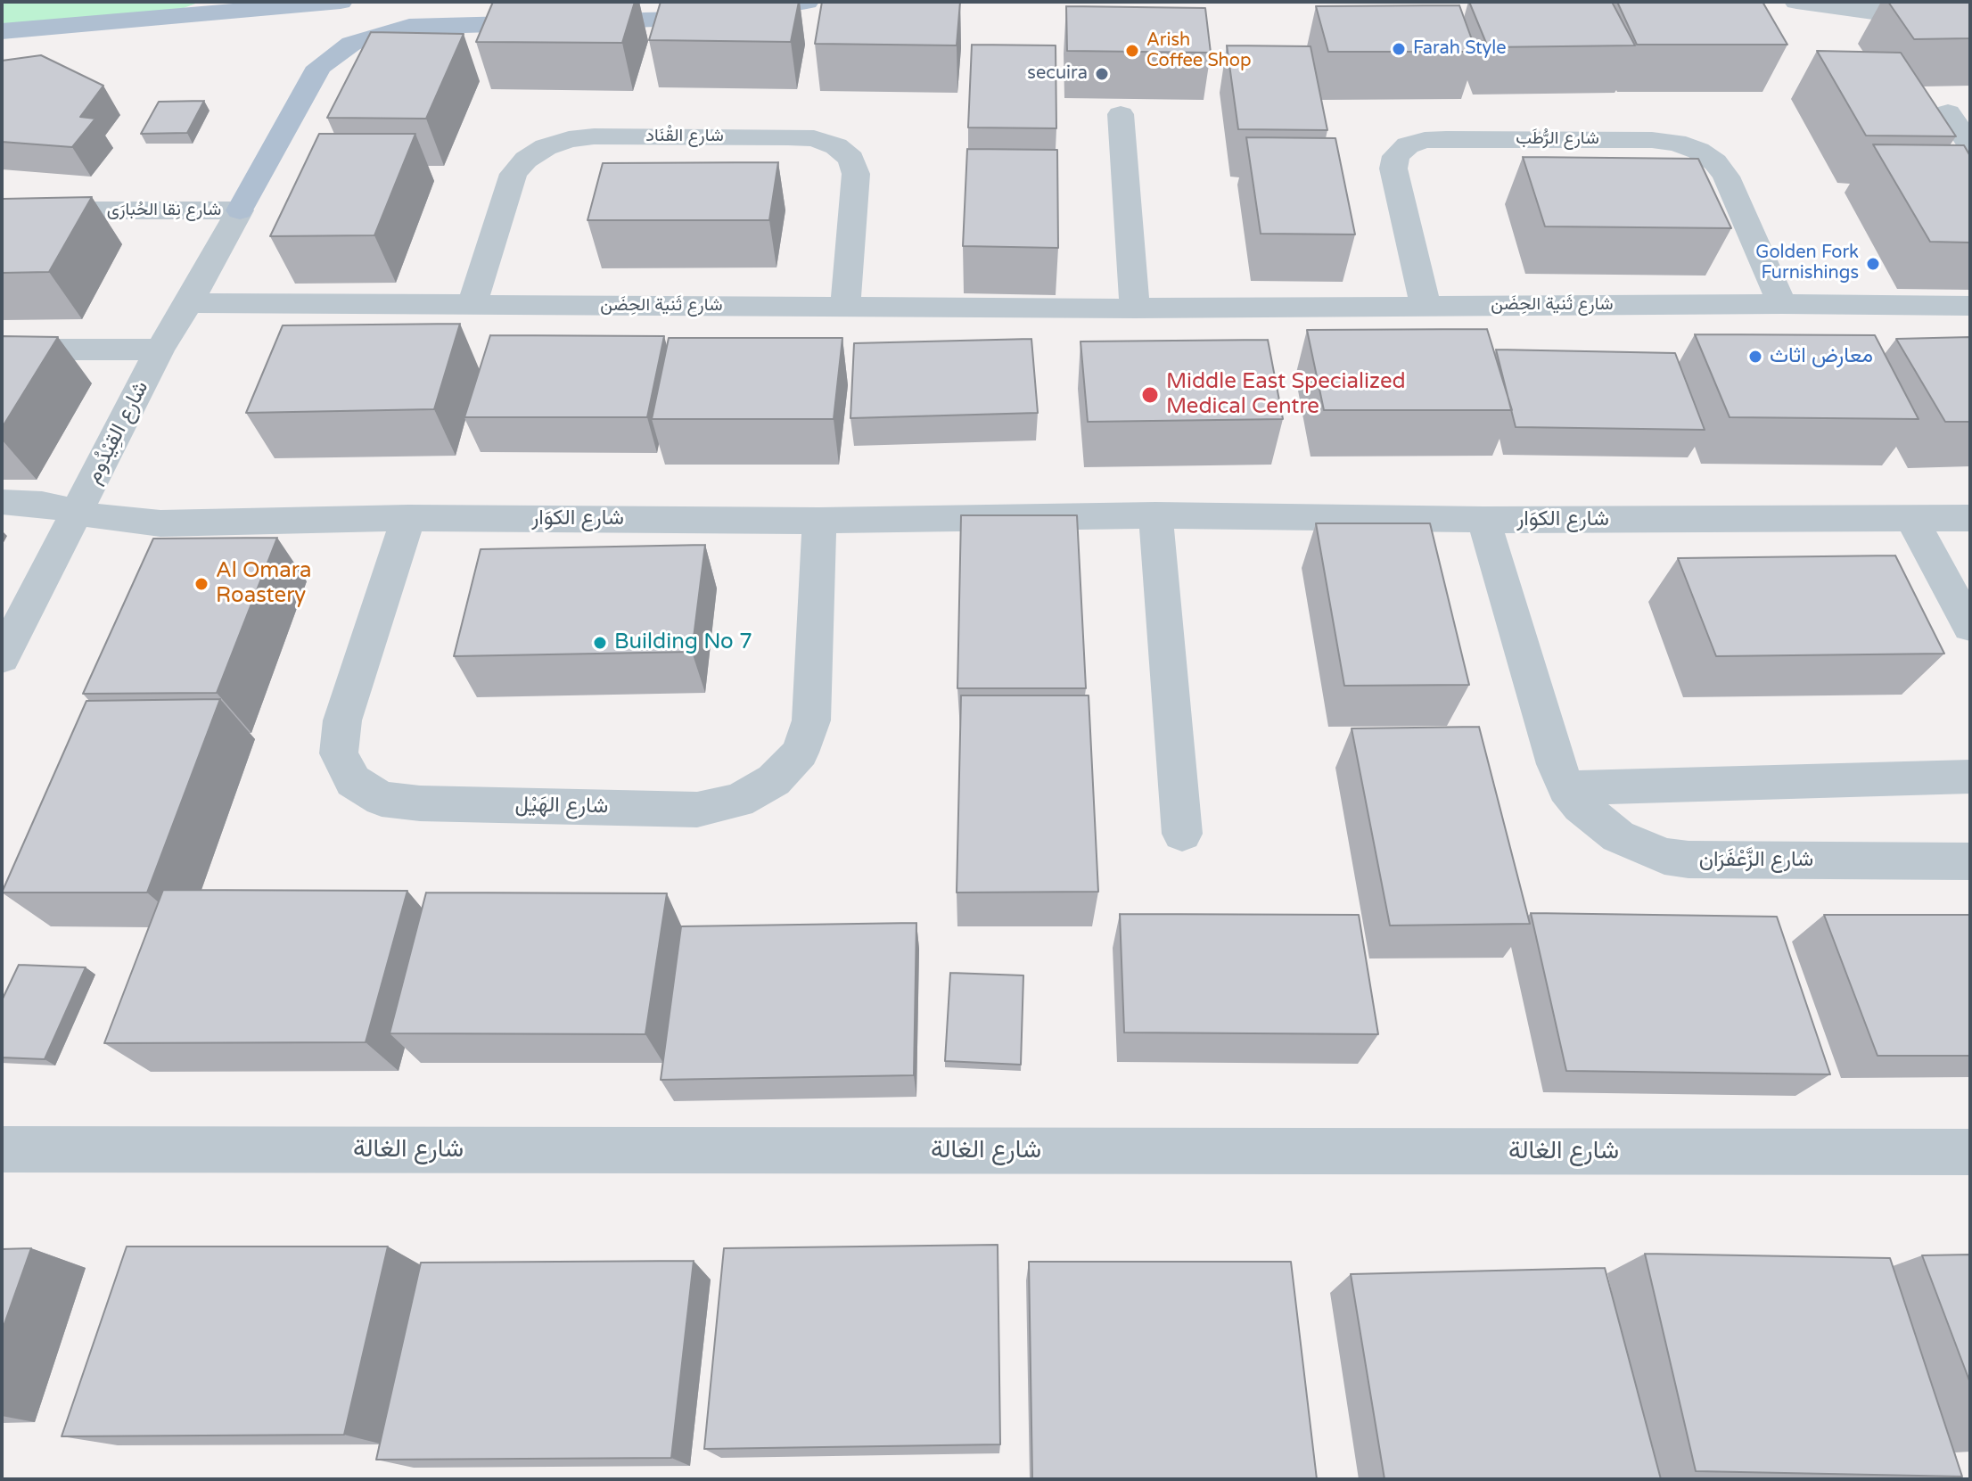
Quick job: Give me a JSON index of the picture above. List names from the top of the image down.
{
  "streets": {
    "street": [
      "شارع القْنَاد",
      "شارع الرُّطَب",
      "شارع نِقا الحُبارَى",
      "شارع ثَنية الحِضَن",
      "شارع القِيْدُوم",
      "شارع الكوَار",
      "شارع الهَيْل",
      "شارع الزَّعْفَرَان",
      "شارع الغالة"
    ]
  },
  "crossings": [
    ["شارع القْنَاد", "شارع ثَنية الحِضَن"],
    ["شارع الرُّطَب", "شارع ثَنية الحِضَن"],
    ["شارع نِقا الحُبارَى", "شارع القِيْدُوم"],
    ["شارع ثَنية الحِضَن", "شارع القِيْدُوم"],
    ["شارع القِيْدُوم", "شارع الكوَار"],
    ["شارع الكوَار", "شارع الهَيْل"],
    ["شارع الكوَار", "شارع الزَّعْفَرَان"]
  ],
  "places": [
    "Farah Style",
    "Arish Coffee Shop",
    "secuira",
    "Golden Fork Furnishings",
    "معارض اثاث",
    "Middle East Specialized Medical Centre",
    "Al Omara Roastery",
    "Building No 7"
  ]
}
